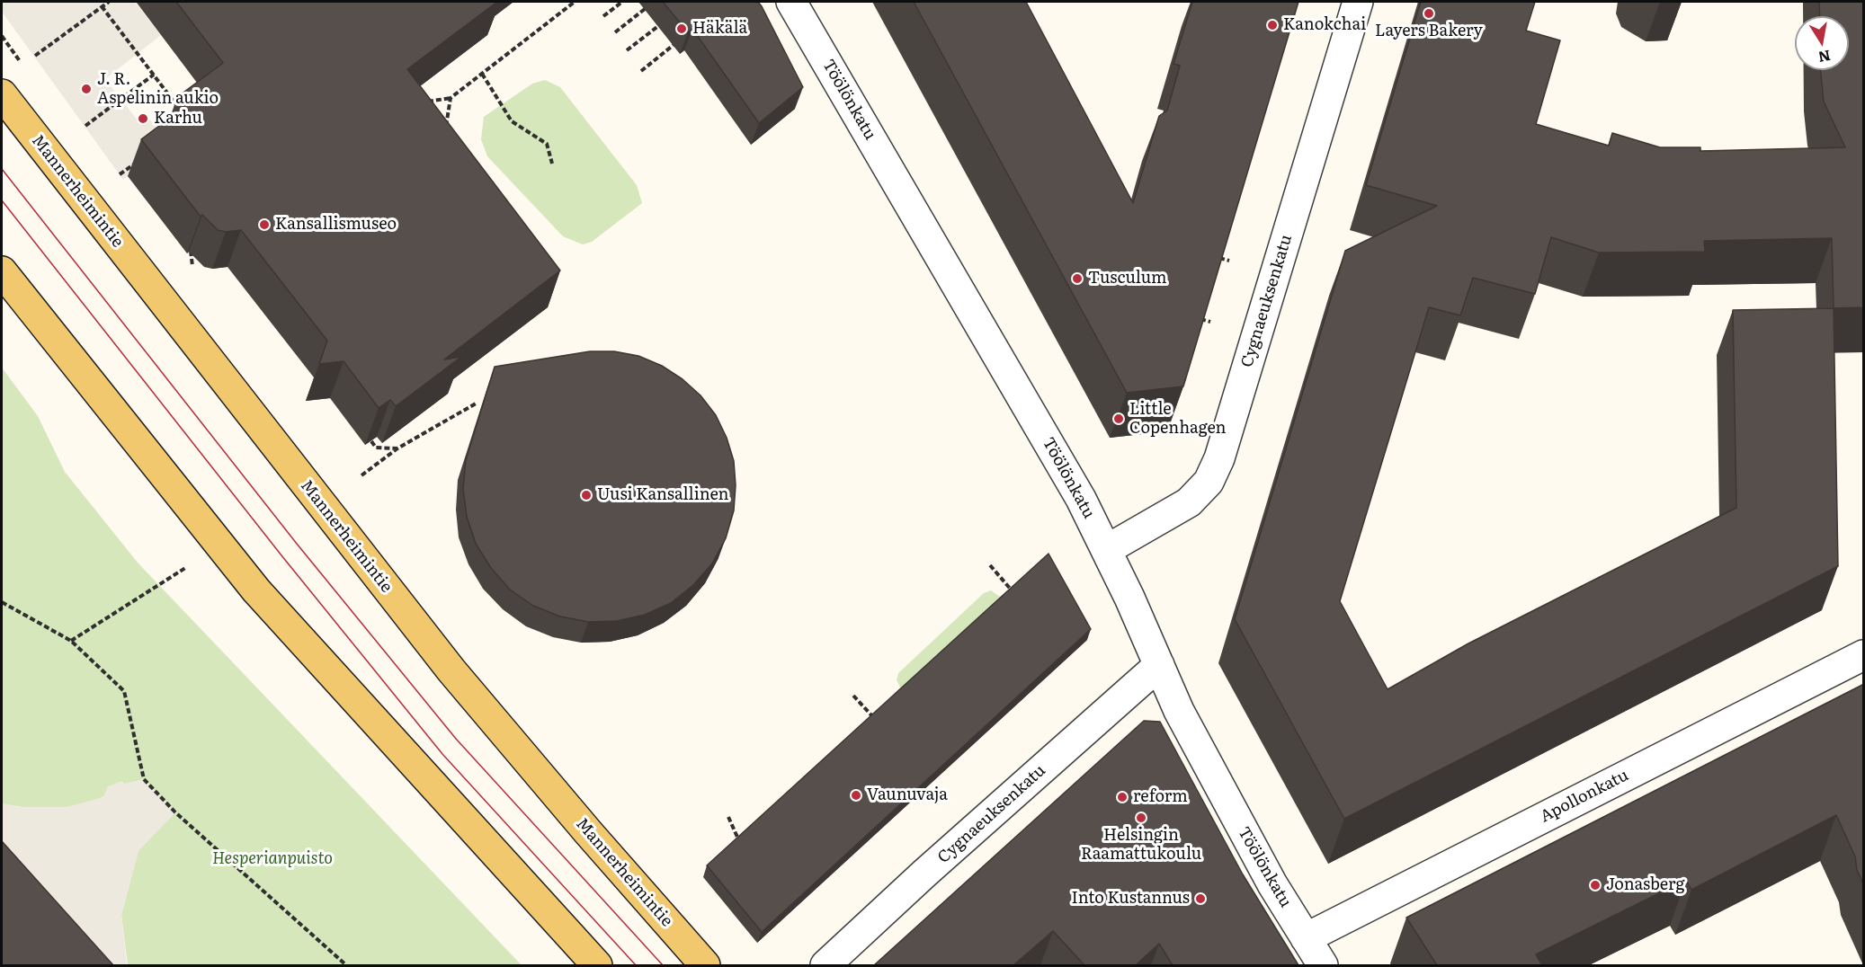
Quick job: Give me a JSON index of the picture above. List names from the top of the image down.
{
  "streets": {
    "main road": ["Mannerheimintie"],
    "street": ["Töölönkatu", "Cygnaeuksenkatu", "Apollonkatu"]
  },
  "crossings": [
    ["Töölönkatu", "Cygnaeuksenkatu"],
    ["Töölönkatu", "Apollonkatu"]
  ],
  "parks": ["Hesperianpuisto"],
  "places": [
    "Layers Bakery",
    "Kanokchai",
    "Häkälä",
    "J. R. Aspelinin aukio",
    "Karhu",
    "Kansallismuseo",
    "Tusculum",
    "Little Copenhagen",
    "Uusi Kansallinen",
    "Vaunuvaja",
    "reform",
    "Helsingin Raamattukoulu",
    "Jonasberg",
    "Into Kustannus"
  ],
  "north": "bottom"
}
